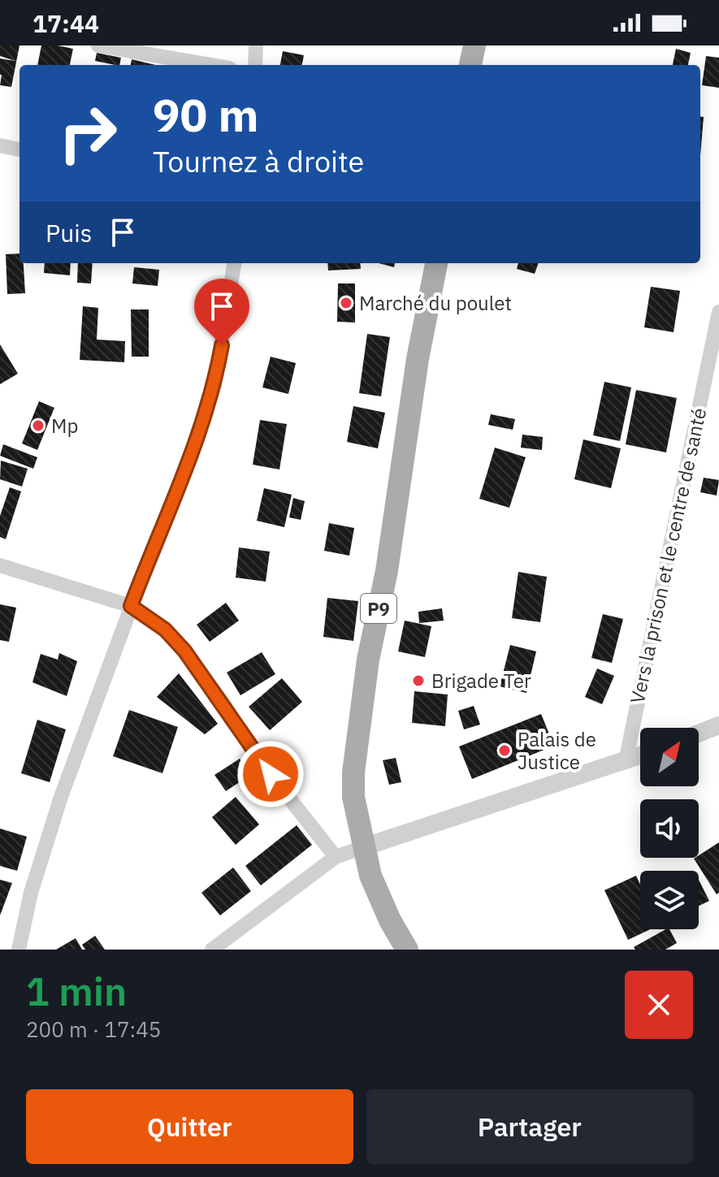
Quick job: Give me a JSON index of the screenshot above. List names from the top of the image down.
{
  "streets": {
    "main road": ["P9"],
    "street": ["Vers la prison et le centre de santé"]
  },
  "places": [
    "Marché du poulet",
    "Mp",
    "Brigade Ter",
    "Palais de Justice"
  ],
  "north": "top right",
  "page": {
    "status": "17:44",
    "turn": ["90 m", "Tournez à droite"],
    "then": "Puis",
    "heading": ["1 min", "200 m · 17:45"],
    "buttons": ["Quitter", "Partager"]
  }
}
